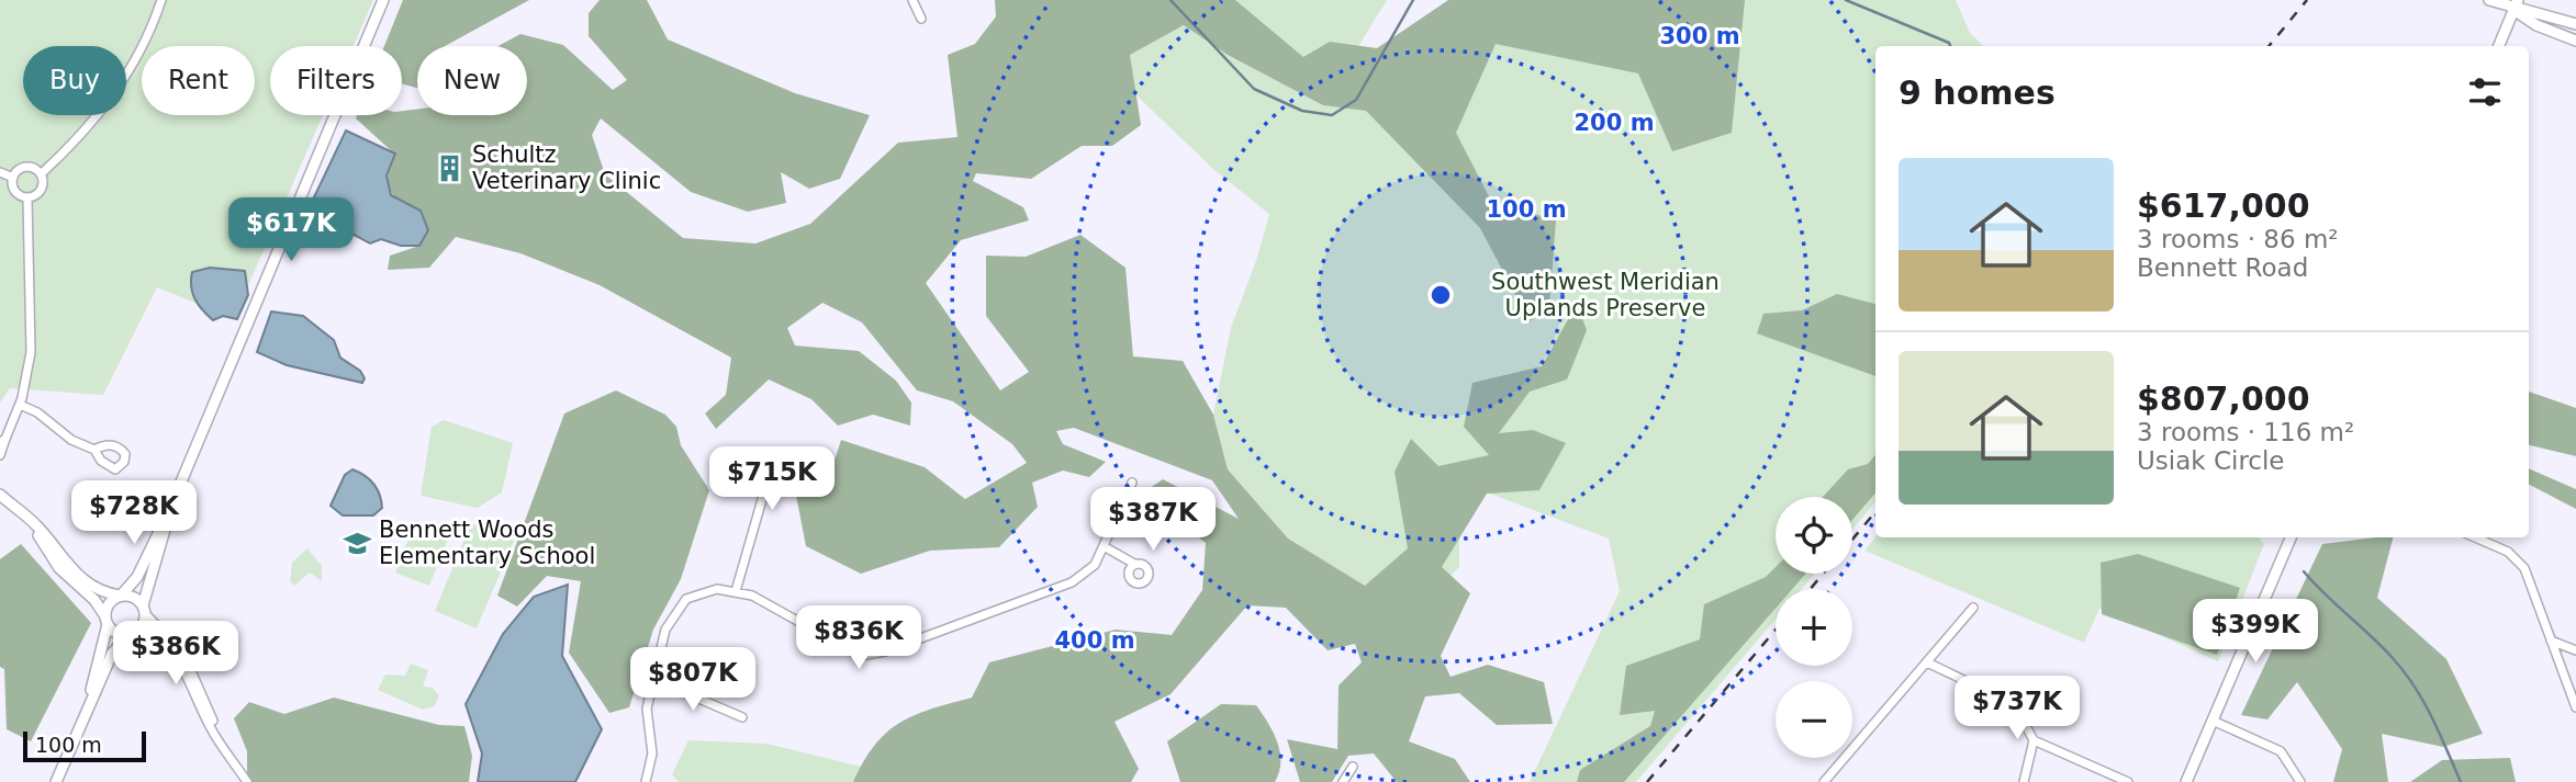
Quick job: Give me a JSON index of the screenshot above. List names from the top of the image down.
{
  "parks": ["Southwest Meridian Uplands Preserve"],
  "places": {
    "building": ["Schultz Veterinary Clinic"],
    "school or university": ["Bennett Woods Elementary School"]
  },
  "scale_bar": "100 m",
  "page": {
    "chip": [
      "Buy",
      "Rent",
      "Filters",
      "New"
    ],
    "heading": "9 homes",
    "list": [
      {
        "name": "$617,000",
        "note": "3 rooms · 86 m² · Bennett Road"
      },
      {
        "name": "$807,000",
        "note": "3 rooms · 116 m² · Usiak Circle"
      }
    ],
    "price": [
      "$617K",
      "$715K",
      "$728K",
      "$387K",
      "$399K",
      "$836K",
      "$386K",
      "$807K",
      "$737K"
    ],
    "map_buttons": ["+", "−"],
    "scale": "100 m"
  },
  "rings": [
    "300 m",
    "200 m",
    "100 m",
    "400 m"
  ]
}
